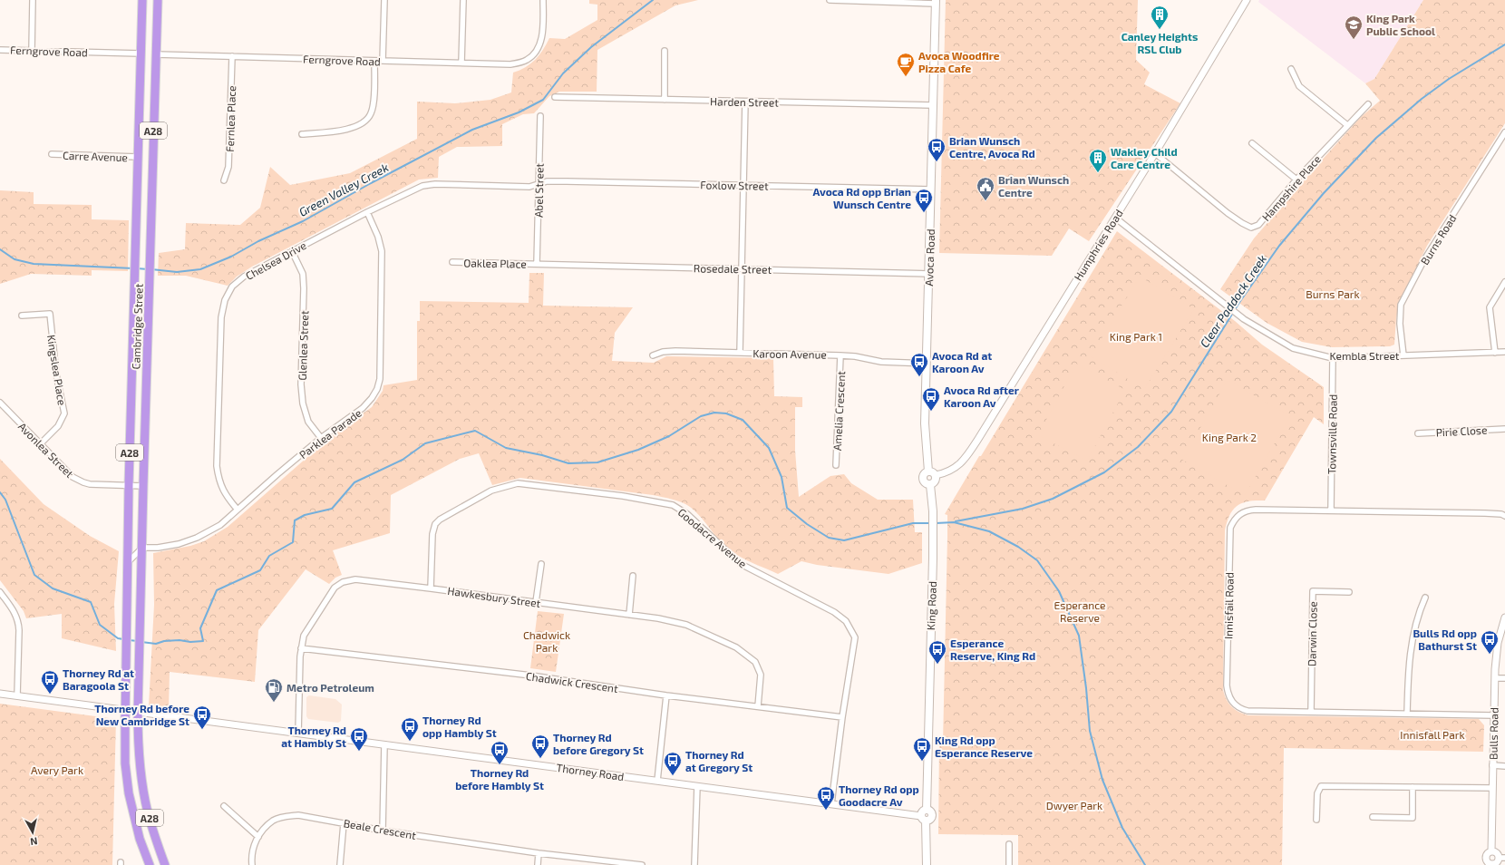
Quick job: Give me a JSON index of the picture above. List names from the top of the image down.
{
  "streets": {
    "highway": ["A28", "Cambridge Street"],
    "main road": ["Avoca Road", "King Road"],
    "street": [
      "Ferngrove Road",
      "Harden Street",
      "Fernlea Place",
      "Carre Avenue",
      "Foxlow Street",
      "Hampshire Place",
      "Abel Street",
      "Burns Road",
      "Humphries Road",
      "Chelsea Drive",
      "Oaklea Place",
      "Rosedale Street",
      "Glenlea Street",
      "Karoon Avenue",
      "Kembla Street",
      "Kingslea Place",
      "Amelia Crescent",
      "Pirie Close",
      "Parklea Parade",
      "Townsville Road",
      "Avonlea Street",
      "Goodacre Avenue",
      "Hawkesbury Street",
      "Innisfail Road",
      "Darwin Close",
      "Chadwick Crescent",
      "Bulls Road",
      "Thorney Road",
      "Beale Crescent"
    ]
  },
  "crossings": [
    ["Ferngrove Road", "Fernlea Place"],
    ["Ferngrove Road", "Cambridge Street"],
    ["Harden Street", "Avoca Road"],
    ["A28", "Cambridge Street"],
    ["A28", "Thorney Road"],
    ["Carre Avenue", "Cambridge Street"],
    ["Foxlow Street", "Abel Street"],
    ["Foxlow Street", "Avoca Road"],
    ["Foxlow Street", "Chelsea Drive"],
    ["Hampshire Place", "Humphries Road"],
    ["Abel Street", "Chelsea Drive"],
    ["Abel Street", "Oaklea Place"],
    ["Abel Street", "Rosedale Street"],
    ["Burns Road", "Kembla Street"],
    ["Humphries Road", "Avoca Road"],
    ["Humphries Road", "Kembla Street"],
    ["Avoca Road", "Rosedale Street"],
    ["Avoca Road", "Karoon Avenue"],
    ["Avoca Road", "King Road"],
    ["Chelsea Drive", "Glenlea Street"],
    ["Chelsea Drive", "Parklea Parade"],
    ["Oaklea Place", "Rosedale Street"],
    ["Cambridge Street", "Parklea Parade"],
    ["Cambridge Street", "Avonlea Street"],
    ["Cambridge Street", "Thorney Road"],
    ["Glenlea Street", "Parklea Parade"],
    ["Karoon Avenue", "Amelia Crescent"],
    ["Kembla Street", "Townsville Road"],
    ["Kingslea Place", "Avonlea Street"],
    ["Townsville Road", "Innisfail Road"],
    ["Goodacre Avenue", "Hawkesbury Street"],
    ["Goodacre Avenue", "Chadwick Crescent"],
    ["Goodacre Avenue", "Thorney Road"],
    ["Hawkesbury Street", "Chadwick Crescent"],
    ["Hawkesbury Street", "Thorney Road"],
    ["King Road", "Thorney Road"],
    ["Innisfail Road", "Darwin Close"],
    ["Innisfail Road", "Bulls Road"]
  ],
  "water": ["Green Valley Creek", "Clear Paddock Creek"],
  "parks": [
    "Burns Park",
    "King Park 1",
    "King Park 2",
    "Esperance Reserve",
    "Chadwick Park",
    "Innisfall Park",
    "Avery Park",
    "Dwyer Park"
  ],
  "places": {
    "building": ["Canley Heights RSL Club", "Wakley Child Care Centre"],
    "school or university": ["King Park Public School"],
    "cafe": ["Avoca Woodfire Pizza Cafe"],
    "bus stop": [
      "Brian Wunsch Centre, Avoca Rd",
      "Avoca Rd opp Brian Wunsch Centre",
      "Avoca Rd at Karoon Av",
      "Avoca Rd after Karoon Av",
      "Bulls Rd opp Bathurst St",
      "Esperance Reserve, King Rd",
      "Thorney Rd at Baragoola St",
      "Thorney Rd before New Cambridge St",
      "Thorney Rd opp Hambly St",
      "Thorney Rd at Hambly St",
      "Thorney Rd before Gregory St",
      "King Rd opp Esperance Reserve",
      "Thorney Rd before Hambly St",
      "Thorney Rd at Gregory St",
      "Thorney Rd opp Goodacre Av"
    ],
    "public building": ["Brian Wunsch Centre"],
    "fuel station": ["Metro Petroleum"]
  },
  "north": "bottom"
}
